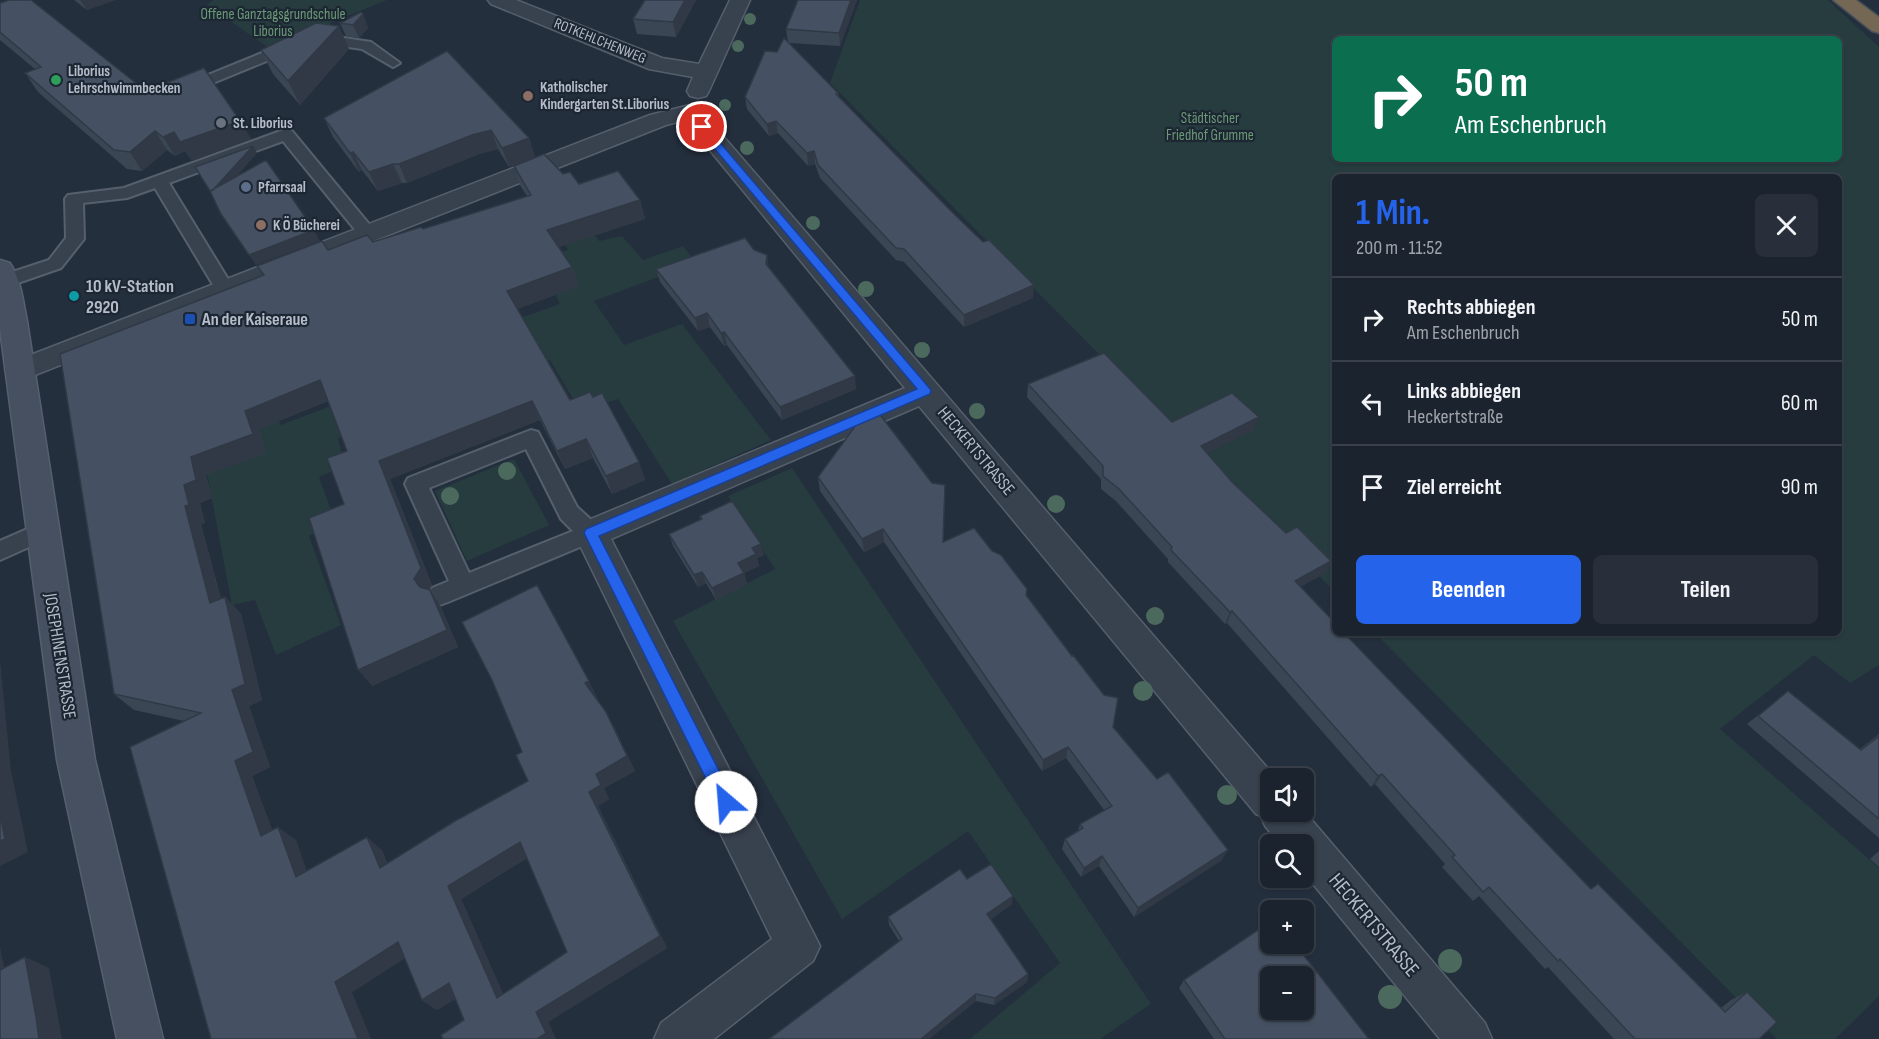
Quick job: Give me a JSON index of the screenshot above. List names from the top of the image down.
{
  "streets": {
    "street": ["ROTKEHLCHENWEG", "HECKERTSTRASSE", "JOSEPHINENSTRASSE"]
  },
  "parks": ["Offene Ganztagsgrundschule Liborius", "Städtischer Friedhof Grumme"],
  "places": {
    "other": [
      "Liborius Lehrschwimmbecken",
      "Katholischer Kindergarten St.Liborius",
      "St. Liborius",
      "Pfarrsaal",
      "K Ö Bücherei",
      "10 kV-Station 2920"
    ],
    "transit": ["An der Kaiseraue"]
  },
  "page": {
    "turn": ["50 m", "Am Eschenbruch"],
    "heading": ["1 Min.", "200 m · 11:52"],
    "list": [
      {
        "name": "Rechts abbiegen",
        "note": "Am Eschenbruch",
        "value": "50 m"
      },
      {
        "name": "Links abbiegen",
        "note": "Heckertstraße",
        "value": "60 m"
      },
      {
        "name": "Ziel erreicht",
        "value": "90 m"
      }
    ],
    "buttons": ["Beenden", "Teilen"],
    "map_buttons": ["+", "−"]
  }
}
